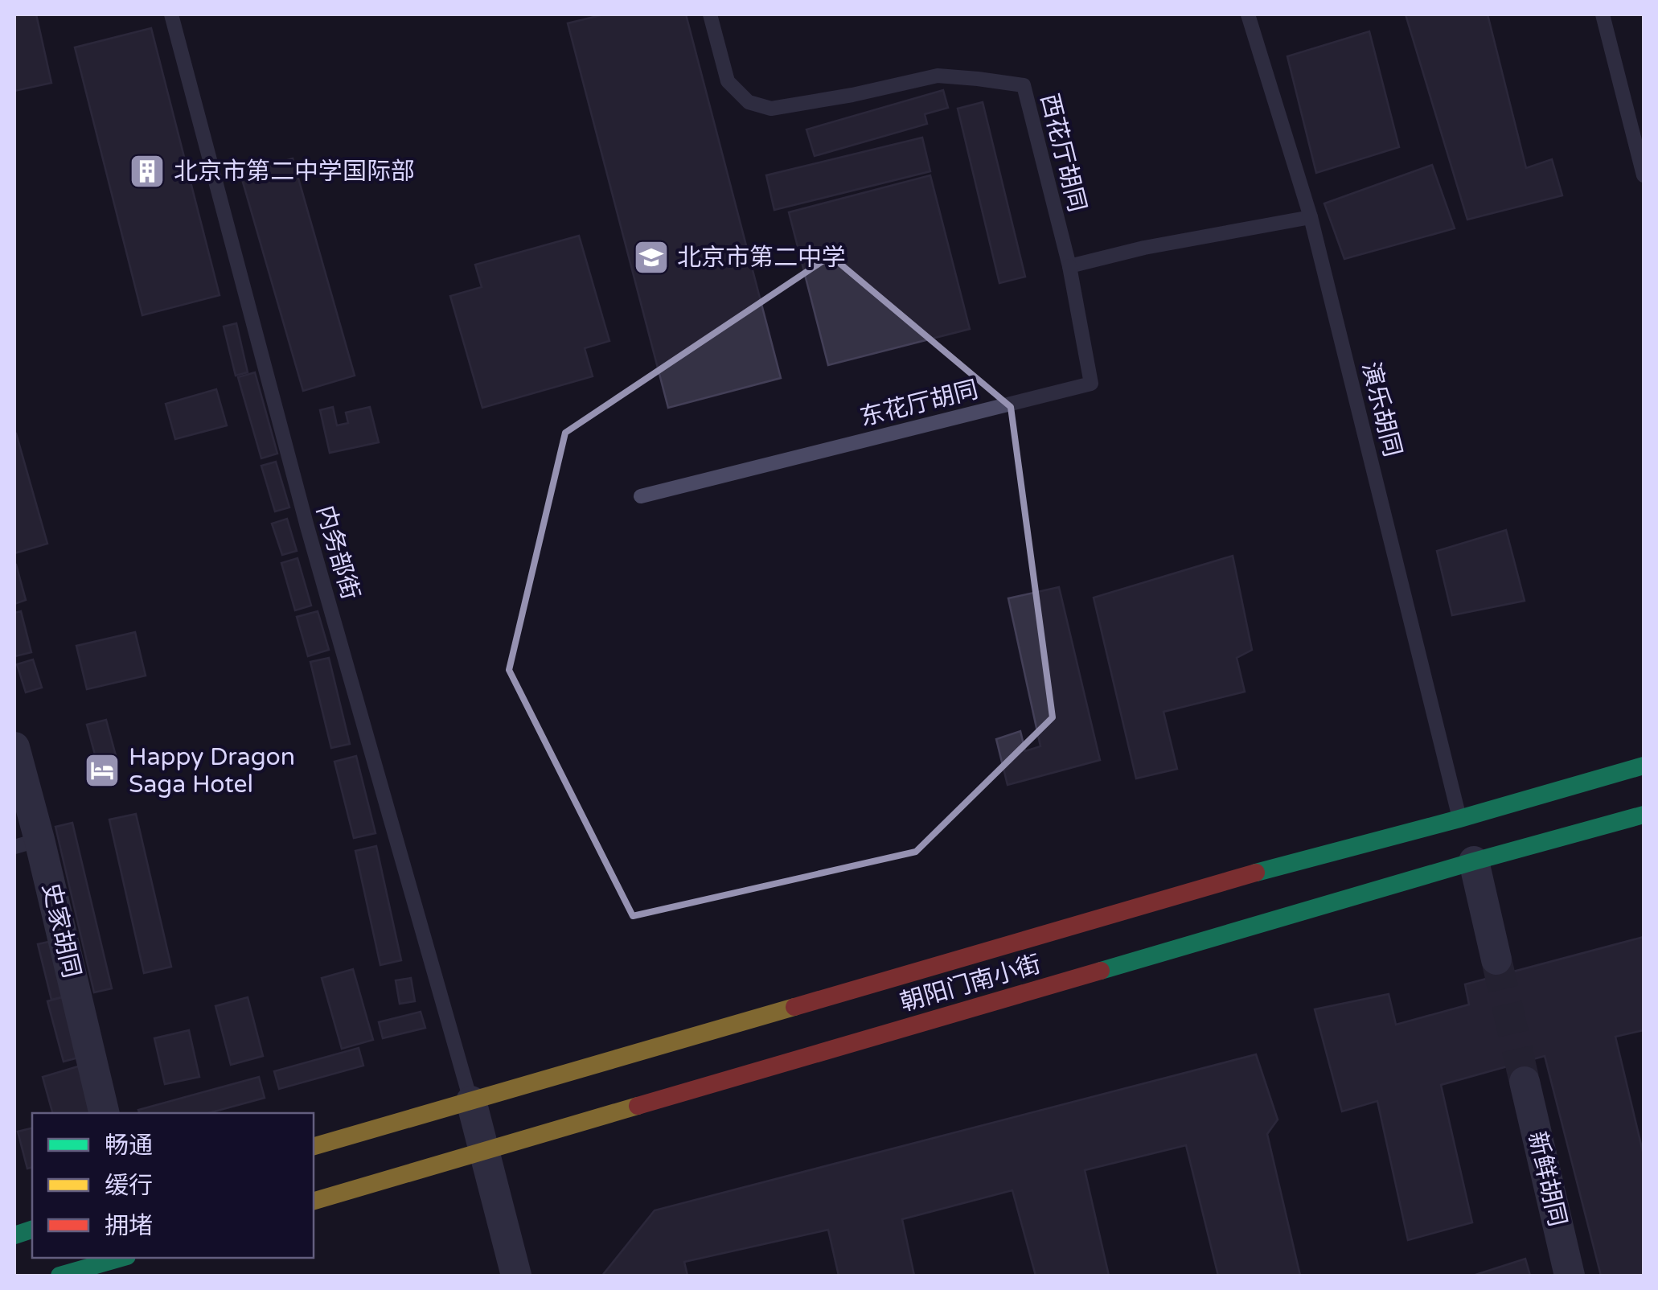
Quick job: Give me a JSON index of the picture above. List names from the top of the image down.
{
  "streets": {
    "main road": ["朝阳门南小街"],
    "street": ["史家胡同", "新鲜胡同"],
    "lane": [
      "西花厅胡同",
      "东花厅胡同",
      "演乐胡同",
      "内务部街"
    ]
  },
  "crossings": [
    ["西花厅胡同", "东花厅胡同"],
    ["演乐胡同", "朝阳门南小街"],
    ["内务部街", "朝阳门南小街"]
  ],
  "places": {
    "building": ["北京市第二中学国际部"],
    "school or university": ["北京市第二中学"],
    "hotel": ["Happy Dragon Saga Hotel"]
  },
  "legend": ["畅通", "缓行", "拥堵"]
}
